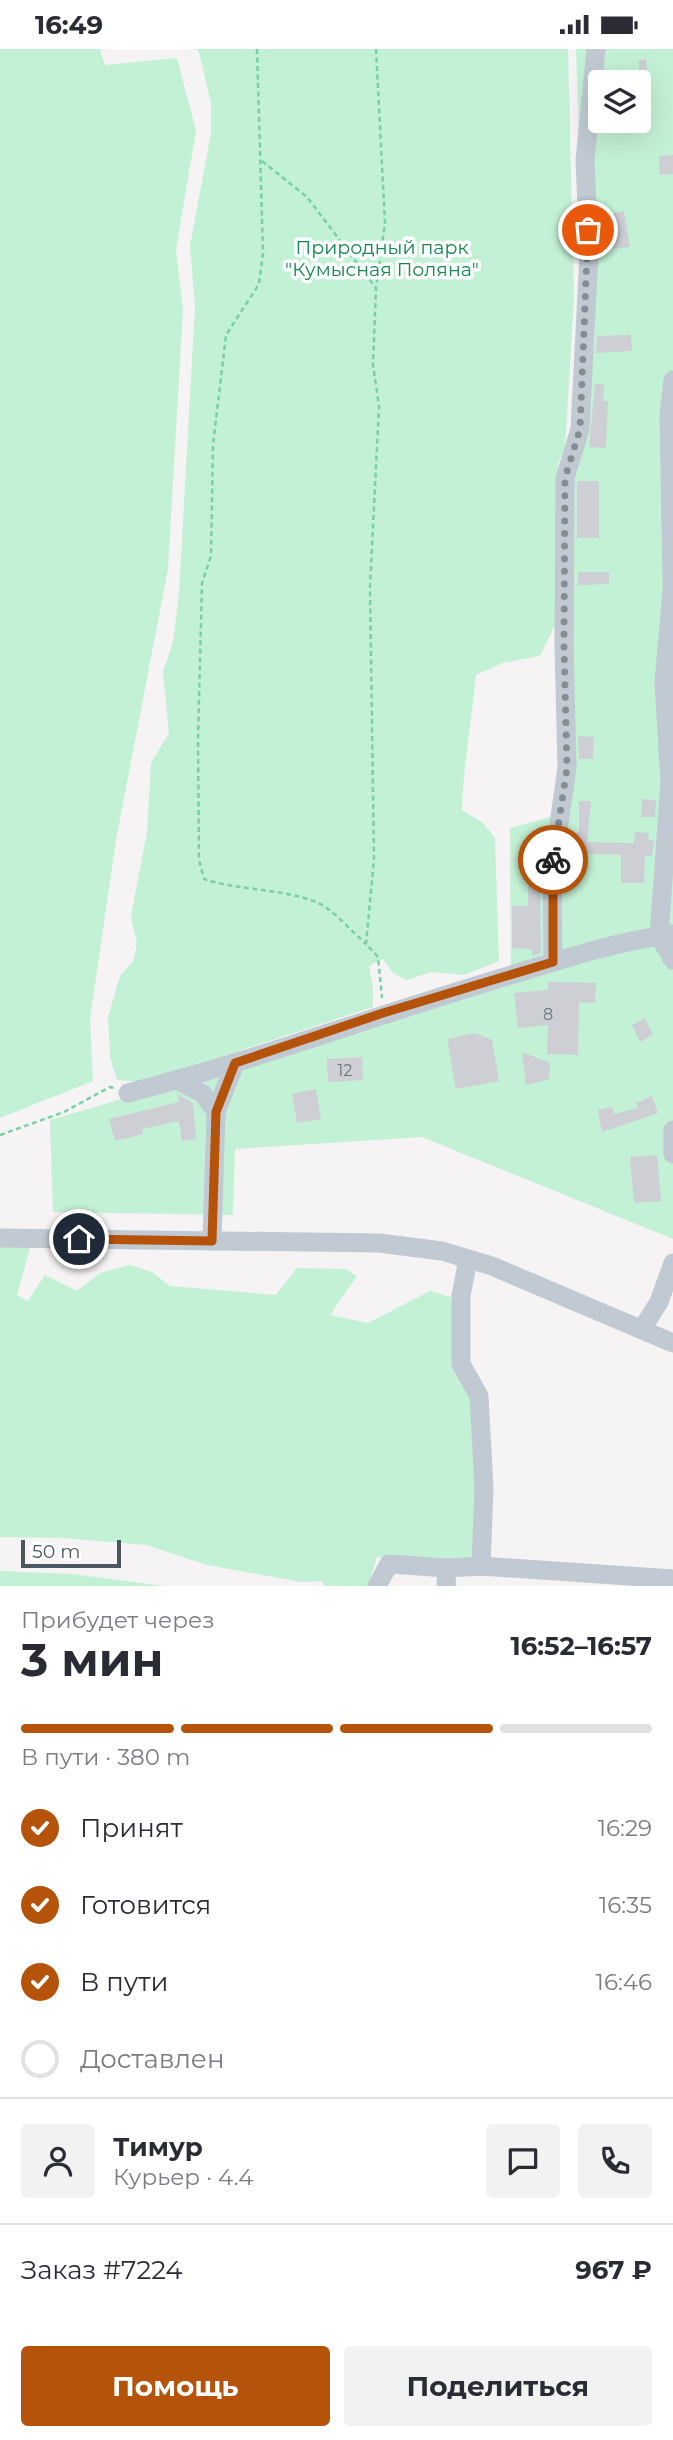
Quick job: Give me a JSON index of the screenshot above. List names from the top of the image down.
{
  "parks": ["Природный парк \"Кумысная Поляна\""],
  "house_numbers": ["8", "12"],
  "scale_bar": "50 m",
  "page": {
    "status": "16:49",
    "scale": "50 m",
    "heading": ["3 мин", "Прибудет через", "16:52–16:57"],
    "panel": [
      "Тимур",
      "Курьер · 4.4",
      "Заказ #7224",
      "967 ₽"
    ],
    "bar": "В пути · 380 m",
    "list": [
      ["Принят", "16:29"],
      ["Готовится", "16:35"],
      ["В пути", "16:46"],
      "Доставлен"
    ],
    "buttons": ["Помощь", "Поделиться"]
  }
}
